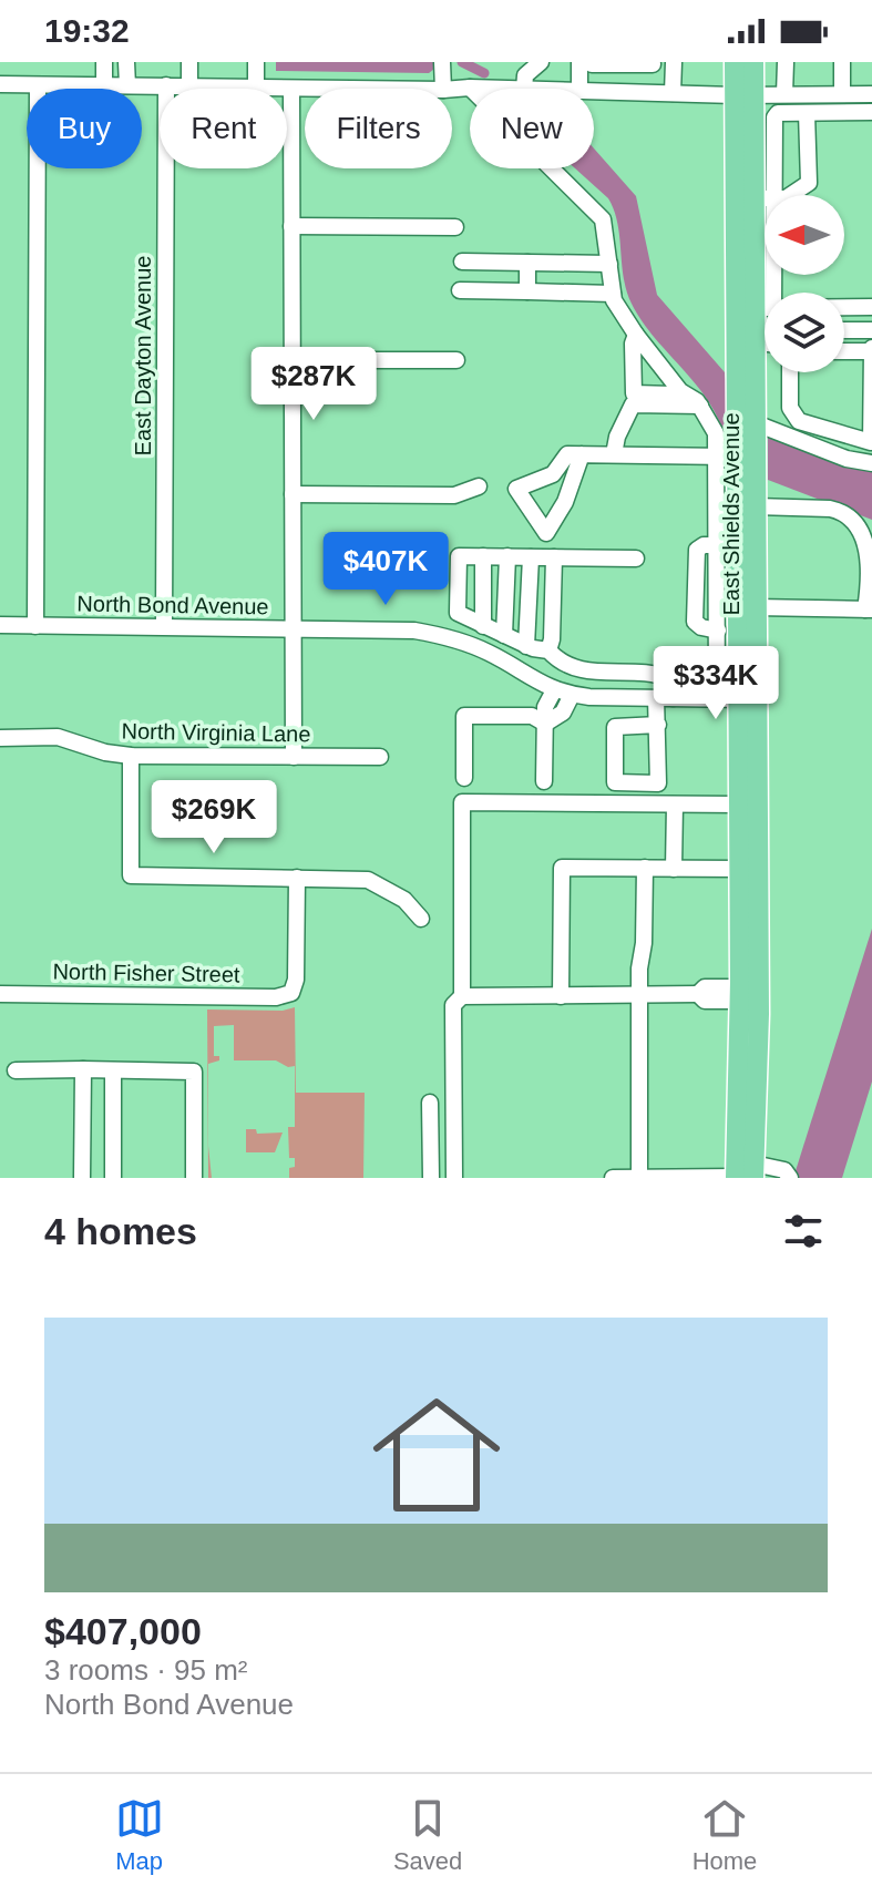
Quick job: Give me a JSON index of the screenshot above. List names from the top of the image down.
{
  "streets": {
    "main road": ["East Shields Avenue"],
    "street": [
      "East Dayton Avenue",
      "North Bond Avenue",
      "North Virginia Lane",
      "North Fisher Street"
    ]
  },
  "crossings": [
    ["East Dayton Avenue", "North Bond Avenue"],
    ["East Shields Avenue", "North Bond Avenue"]
  ],
  "north": "left",
  "page": {
    "status": "19:32",
    "chip": [
      "Buy",
      "Rent",
      "Filters",
      "New"
    ],
    "price": [
      "$287K",
      "$407K",
      "$334K",
      "$269K"
    ],
    "heading": "4 homes",
    "list": [
      {
        "name": "$407,000",
        "note": "3 rooms · 95 m² · North Bond Avenue"
      }
    ],
    "tabs": ["Map", "Saved", "Home"]
  }
}
